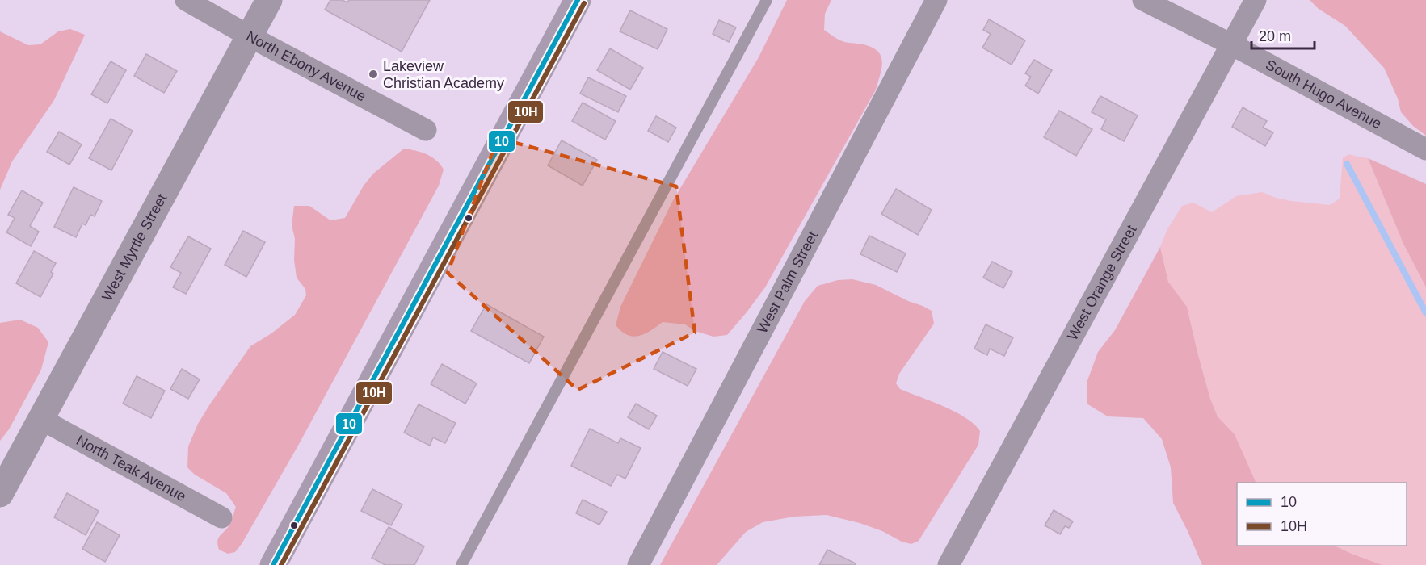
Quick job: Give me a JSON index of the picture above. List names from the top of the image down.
{
  "streets": {
    "street": [
      "North Ebony Avenue",
      "South Hugo Avenue",
      "West Myrtle Street",
      "West Palm Street",
      "West Orange Street",
      "North Teak Avenue"
    ]
  },
  "crossings": [
    ["North Ebony Avenue", "West Myrtle Street"],
    ["South Hugo Avenue", "West Orange Street"],
    ["West Myrtle Street", "North Teak Avenue"]
  ],
  "places": ["Lakeview Christian Academy"],
  "lines": ["transit line 10", "transit line 10H"],
  "legend": ["10", "10H"],
  "scale_bar": "20 m"
}
